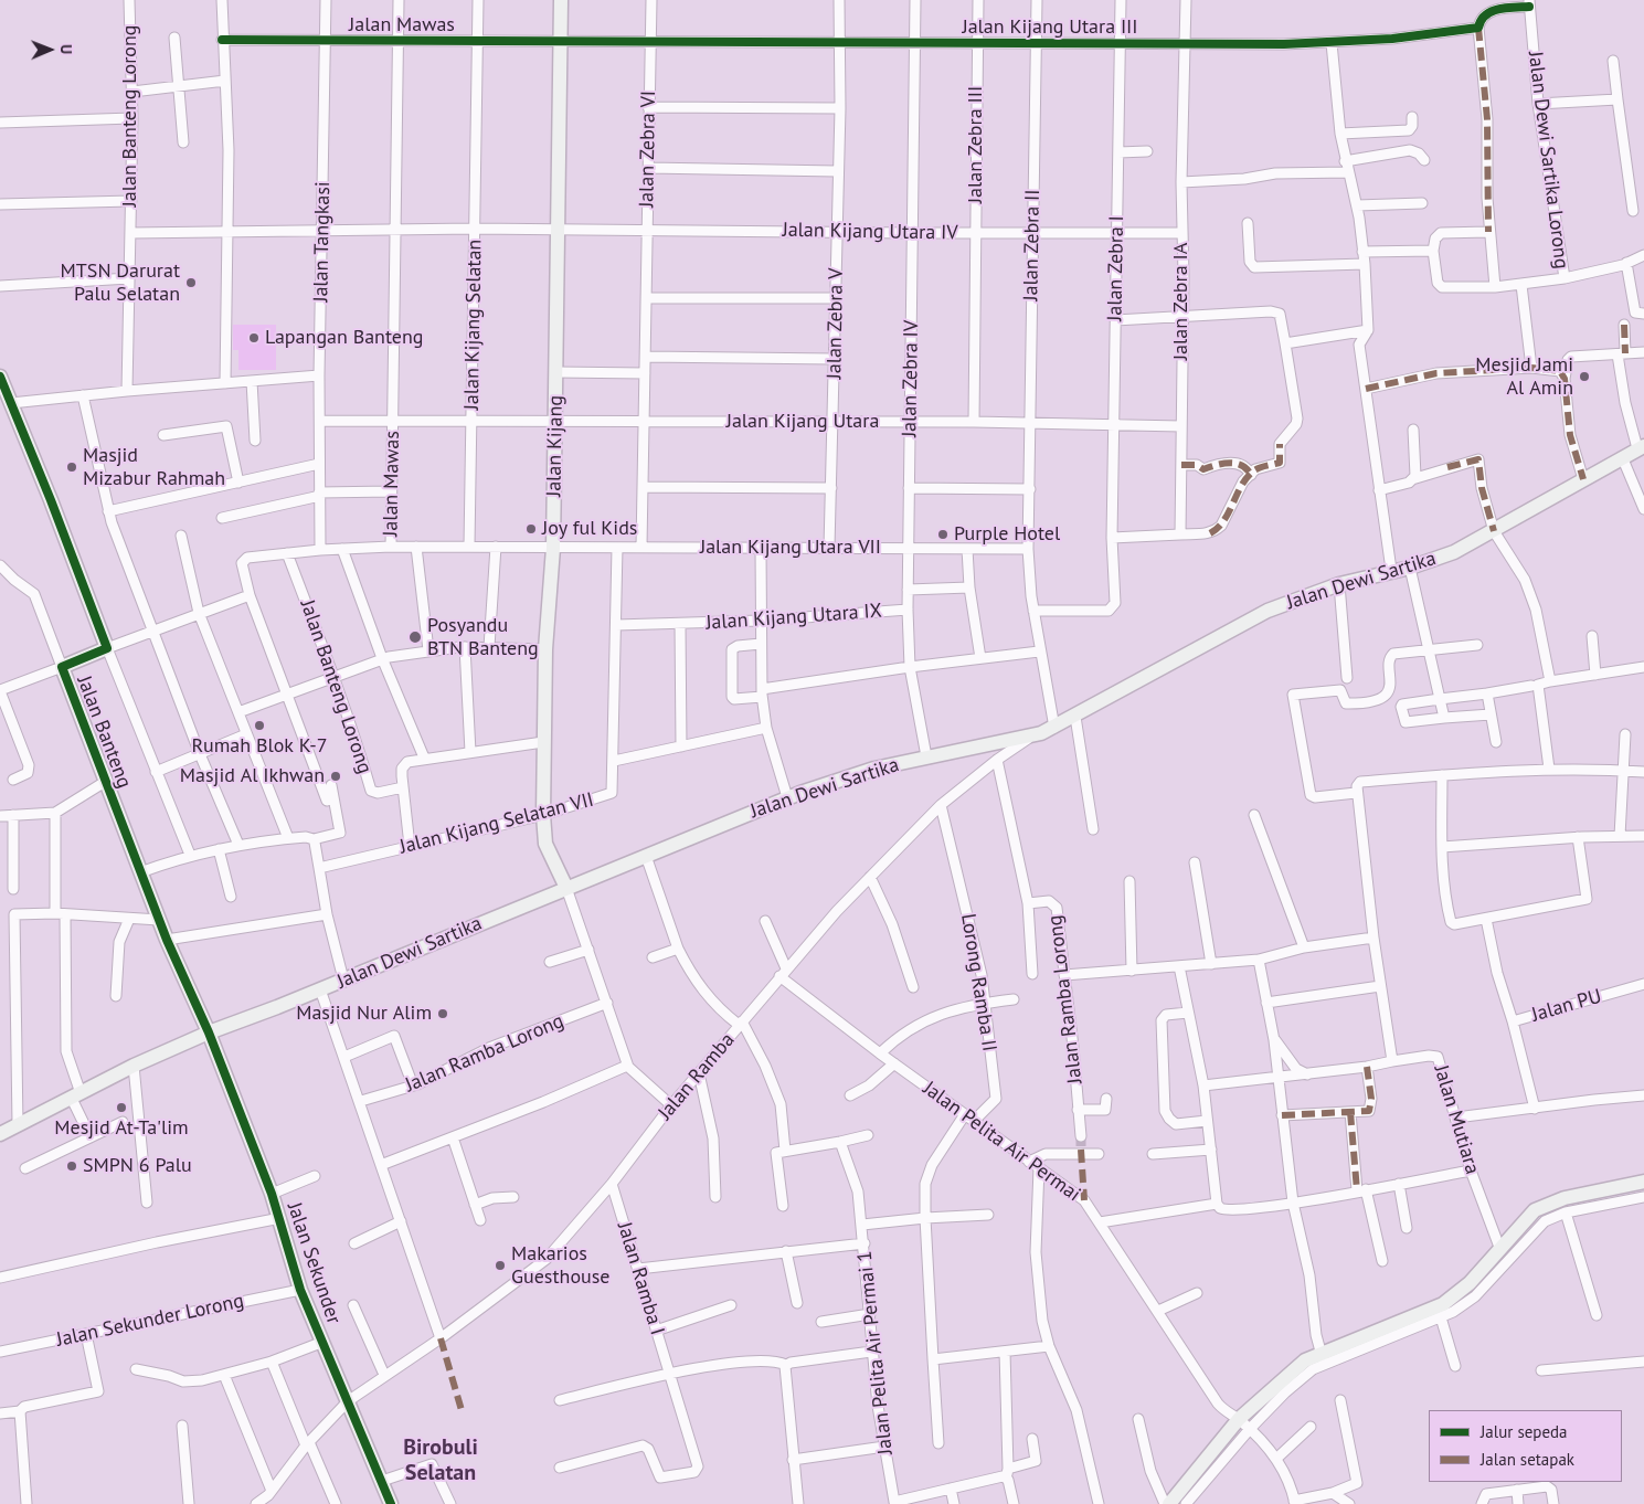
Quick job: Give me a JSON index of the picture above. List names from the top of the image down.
{
  "streets": {
    "street": [
      "Jalan Mawas",
      "Jalan Kijang Utara III",
      "Jalan Banteng Lorong",
      "Jalan Zebra III",
      "Jalan Zebra VI",
      "Jalan Dewi Sartika Lorong",
      "Jalan Kijang Utara IV",
      "Jalan Tangkasi",
      "Jalan Zebra II",
      "Jalan Zebra I",
      "Jalan Zebra IA",
      "Jalan Zebra V",
      "Jalan Kijang Selatan",
      "Jalan Zebra IV",
      "Jalan Kijang Utara",
      "Jalan Kijang",
      "Jalan Kijang Utara VII",
      "Jalan Dewi Sartika",
      "Jalan Kijang Utara IX",
      "Jalan Banteng",
      "Jalan Kijang Selatan VII",
      "Lorong Ramba II",
      "Jalan Ramba Lorong",
      "Jalan PU",
      "Jalan Ramba",
      "Jalan Mutiara",
      "Jalan Pelita Air Permai",
      "Jalan Sekunder",
      "Jalan Ramba I",
      "Jalan Sekunder Lorong",
      "Jalan Pelita Air Permai 1"
    ]
  },
  "crossings": [
    ["Jalan Mawas", "Jalan Tangkasi"],
    ["Jalan Mawas", "Jalan Kijang Selatan"],
    ["Jalan Kijang Utara III", "Jalan Zebra III"],
    ["Jalan Kijang Utara III", "Jalan Zebra VI"],
    ["Jalan Kijang Utara III", "Jalan Zebra II"],
    ["Jalan Kijang Utara III", "Jalan Zebra I"],
    ["Jalan Kijang Utara III", "Jalan Zebra IA"],
    ["Jalan Kijang Utara III", "Jalan Zebra V"],
    ["Jalan Kijang Utara III", "Jalan Zebra IV"],
    ["Jalan Kijang Utara III", "Jalan Kijang"],
    ["Jalan Banteng Lorong", "Jalan Tangkasi"],
    ["Jalan Zebra III", "Jalan Kijang Utara IV"],
    ["Jalan Zebra III", "Jalan Kijang Utara"],
    ["Jalan Zebra VI", "Jalan Kijang Utara IV"],
    ["Jalan Zebra VI", "Jalan Kijang Utara"],
    ["Jalan Zebra VI", "Jalan Kijang Utara VII"],
    ["Jalan Kijang Utara IV", "Jalan Zebra II"],
    ["Jalan Kijang Utara IV", "Jalan Zebra I"],
    ["Jalan Kijang Utara IV", "Jalan Zebra IA"],
    ["Jalan Kijang Utara IV", "Jalan Zebra V"],
    ["Jalan Kijang Utara IV", "Jalan Kijang Selatan"],
    ["Jalan Kijang Utara IV", "Jalan Zebra IV"],
    ["Jalan Kijang Utara IV", "Jalan Kijang"],
    ["Jalan Zebra II", "Jalan Zebra I"],
    ["Jalan Zebra II", "Jalan Kijang Utara"],
    ["Jalan Zebra II", "Jalan Kijang Utara VII"],
    ["Jalan Zebra II", "Jalan Dewi Sartika"],
    ["Jalan Zebra I", "Jalan Kijang Utara"],
    ["Jalan Zebra IA", "Jalan Kijang Utara"],
    ["Jalan Zebra V", "Jalan Kijang Utara"],
    ["Jalan Zebra V", "Jalan Kijang Utara VII"],
    ["Jalan Kijang Selatan", "Jalan Kijang Utara"],
    ["Jalan Kijang Selatan", "Jalan Kijang"],
    ["Jalan Zebra IV", "Jalan Kijang Utara"],
    ["Jalan Zebra IV", "Jalan Kijang Utara VII"],
    ["Jalan Zebra IV", "Jalan Dewi Sartika"],
    ["Jalan Zebra IV", "Jalan Kijang Utara IX"],
    ["Jalan Kijang Utara", "Jalan Kijang"],
    ["Jalan Kijang", "Jalan Kijang Utara VII"],
    ["Jalan Kijang", "Jalan Dewi Sartika"],
    ["Jalan Kijang", "Jalan Kijang Selatan VII"],
    ["Jalan Kijang Utara VII", "Jalan Kijang Selatan VII"],
    ["Jalan Dewi Sartika", "Jalan Banteng"],
    ["Jalan Dewi Sartika", "Jalan Ramba"],
    ["Jalan Dewi Sartika", "Jalan Sekunder"],
    ["Jalan Kijang Utara IX", "Jalan Kijang Selatan VII"],
    ["Jalan Banteng", "Jalan Sekunder"],
    ["Lorong Ramba II", "Jalan Ramba"],
    ["Lorong Ramba II", "Jalan Pelita Air Permai"],
    ["Jalan Ramba Lorong", "Jalan Ramba"],
    ["Jalan Ramba", "Jalan Pelita Air Permai"],
    ["Jalan Ramba", "Jalan Sekunder"],
    ["Jalan Ramba", "Jalan Ramba I"],
    ["Jalan Sekunder", "Jalan Sekunder Lorong"]
  ],
  "districts": ["Birobuli Selatan"],
  "places": [
    "MTSN Darurat Palu Selatan",
    "Lapangan Banteng",
    "Mesjid Jami Al Amin",
    "Masjid Mizabur Rahmah",
    "Joy ful Kids",
    "Purple Hotel",
    "Posyandu BTN Banteng",
    "Rumah Blok K-7",
    "Masjid Al Ikhwan",
    "Masjid Nur Alim",
    "Mesjid At-Ta'lim",
    "SMPN 6 Palu",
    "Makarios Guesthouse"
  ],
  "legend": ["Jalur sepeda", "Jalan setapak"],
  "north": "right"
}
